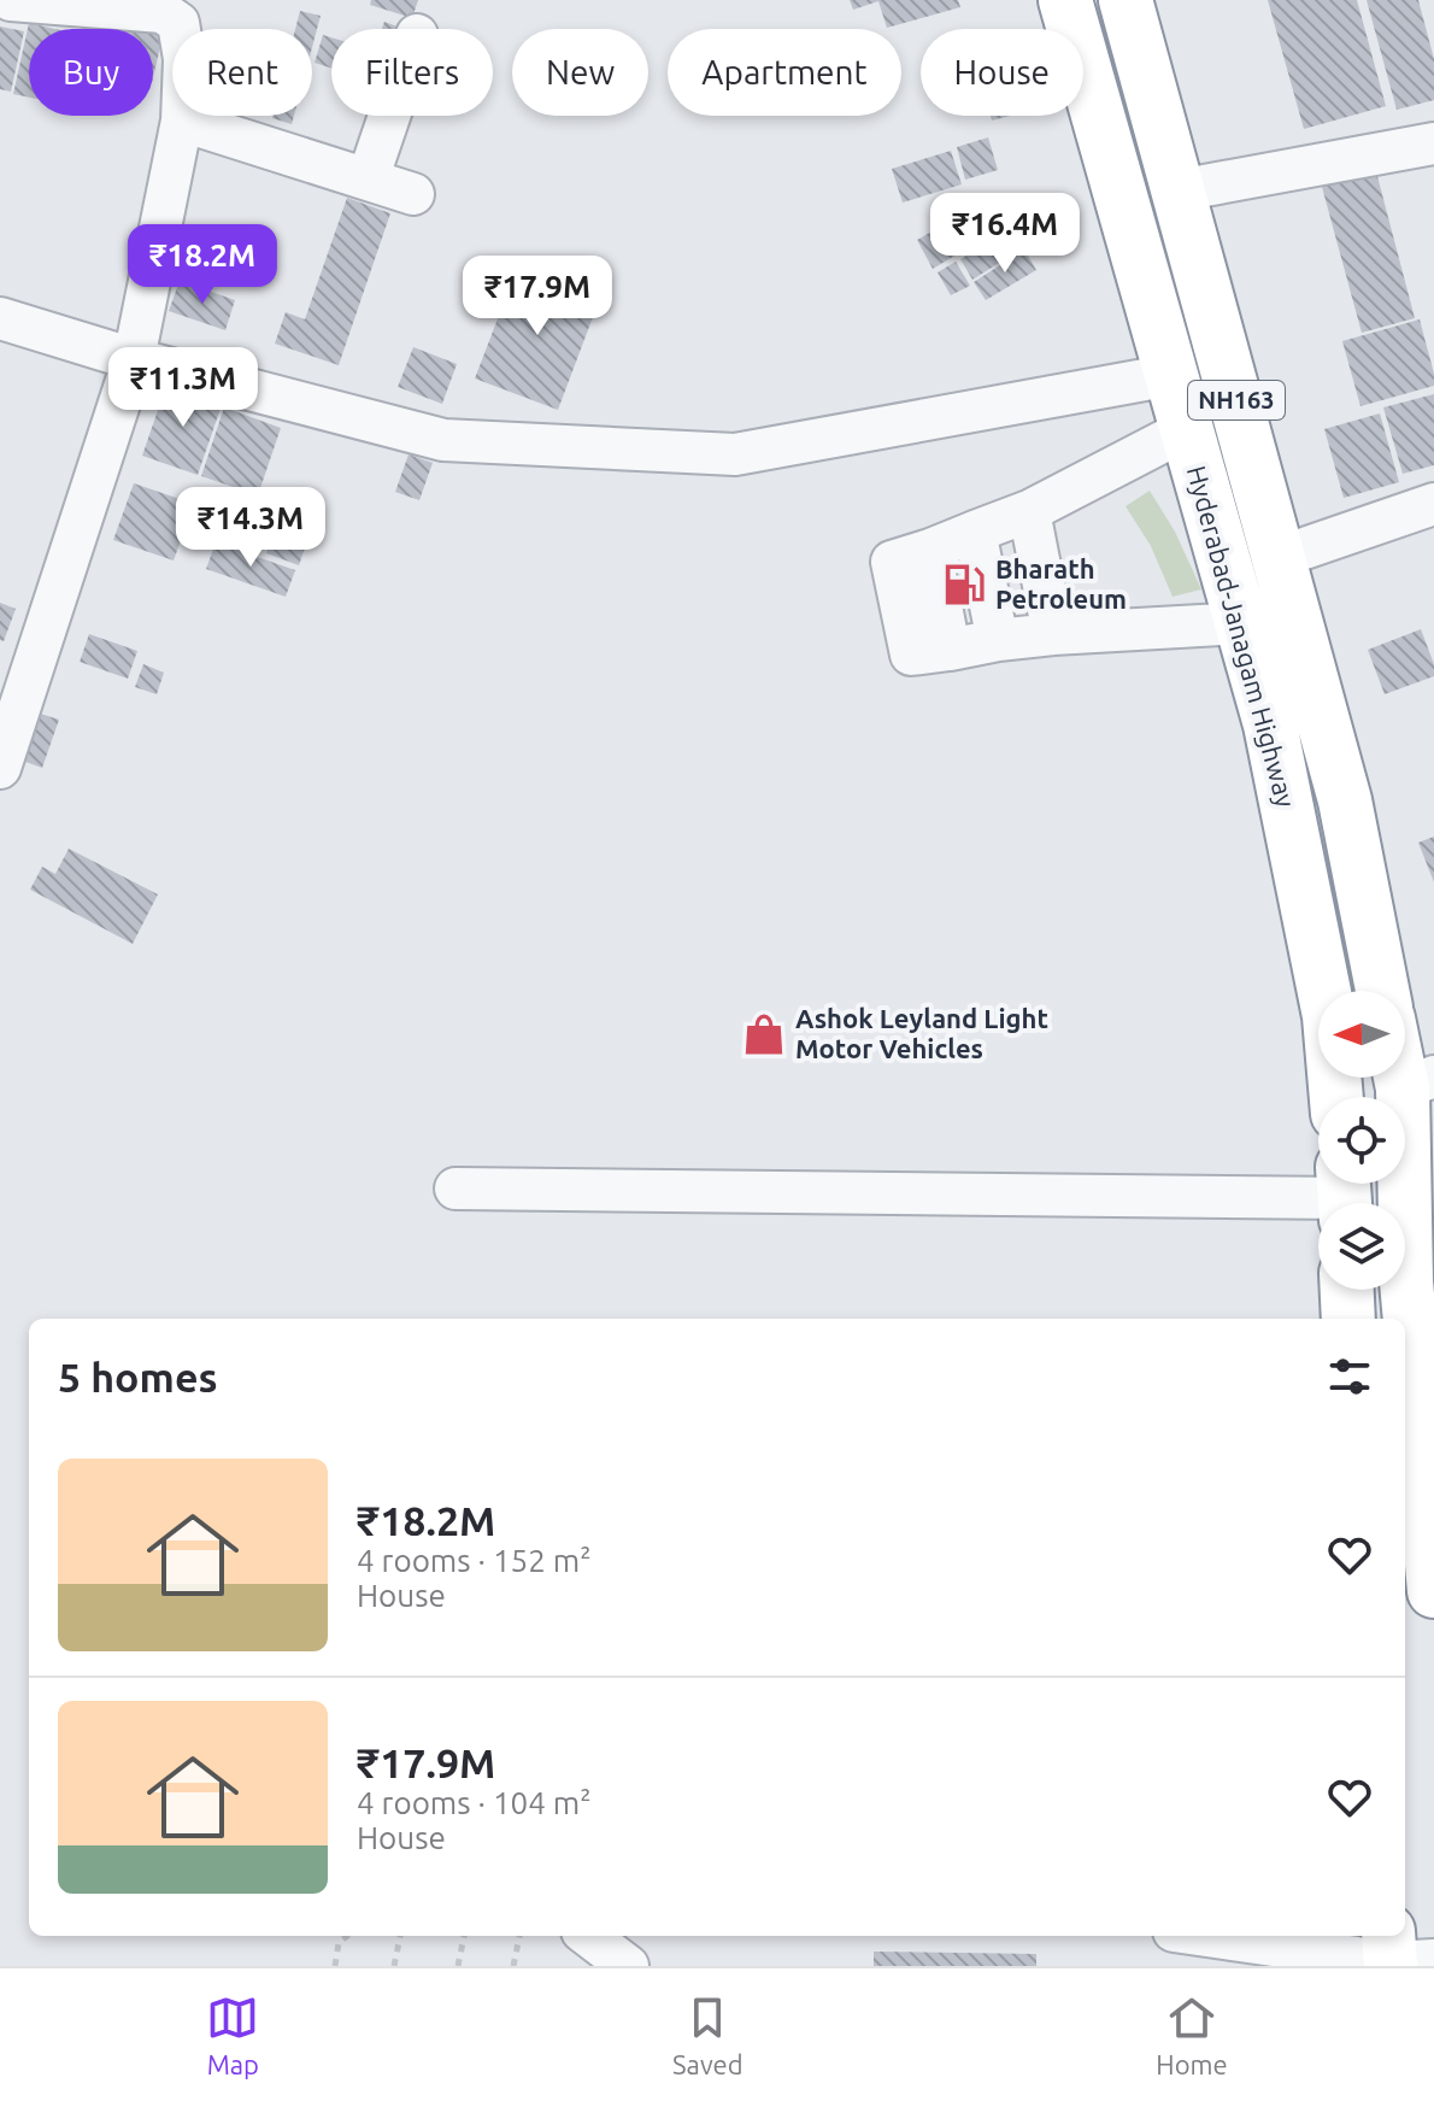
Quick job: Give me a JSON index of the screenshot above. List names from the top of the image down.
{
  "streets": {
    "highway": ["NH163", "Hyderabad-Janagam Highway"]
  },
  "places": {
    "fuel station": ["Bharath Petroleum"],
    "shop": ["Ashok Leyland Light Motor Vehicles"]
  },
  "north": "left",
  "page": {
    "chip": [
      "Buy",
      "Rent",
      "Filters",
      "New",
      "Apartment",
      "House"
    ],
    "price": [
      "₹16.4M",
      "₹18.2M",
      "₹17.9M",
      "₹11.3M",
      "₹14.3M"
    ],
    "heading": "5 homes",
    "list": [
      {
        "name": "₹18.2M",
        "note": "4 rooms · 152 m² · House"
      },
      {
        "name": "₹17.9M",
        "note": "4 rooms · 104 m² · House"
      }
    ],
    "tabs": ["Map", "Saved", "Home"]
  }
}
